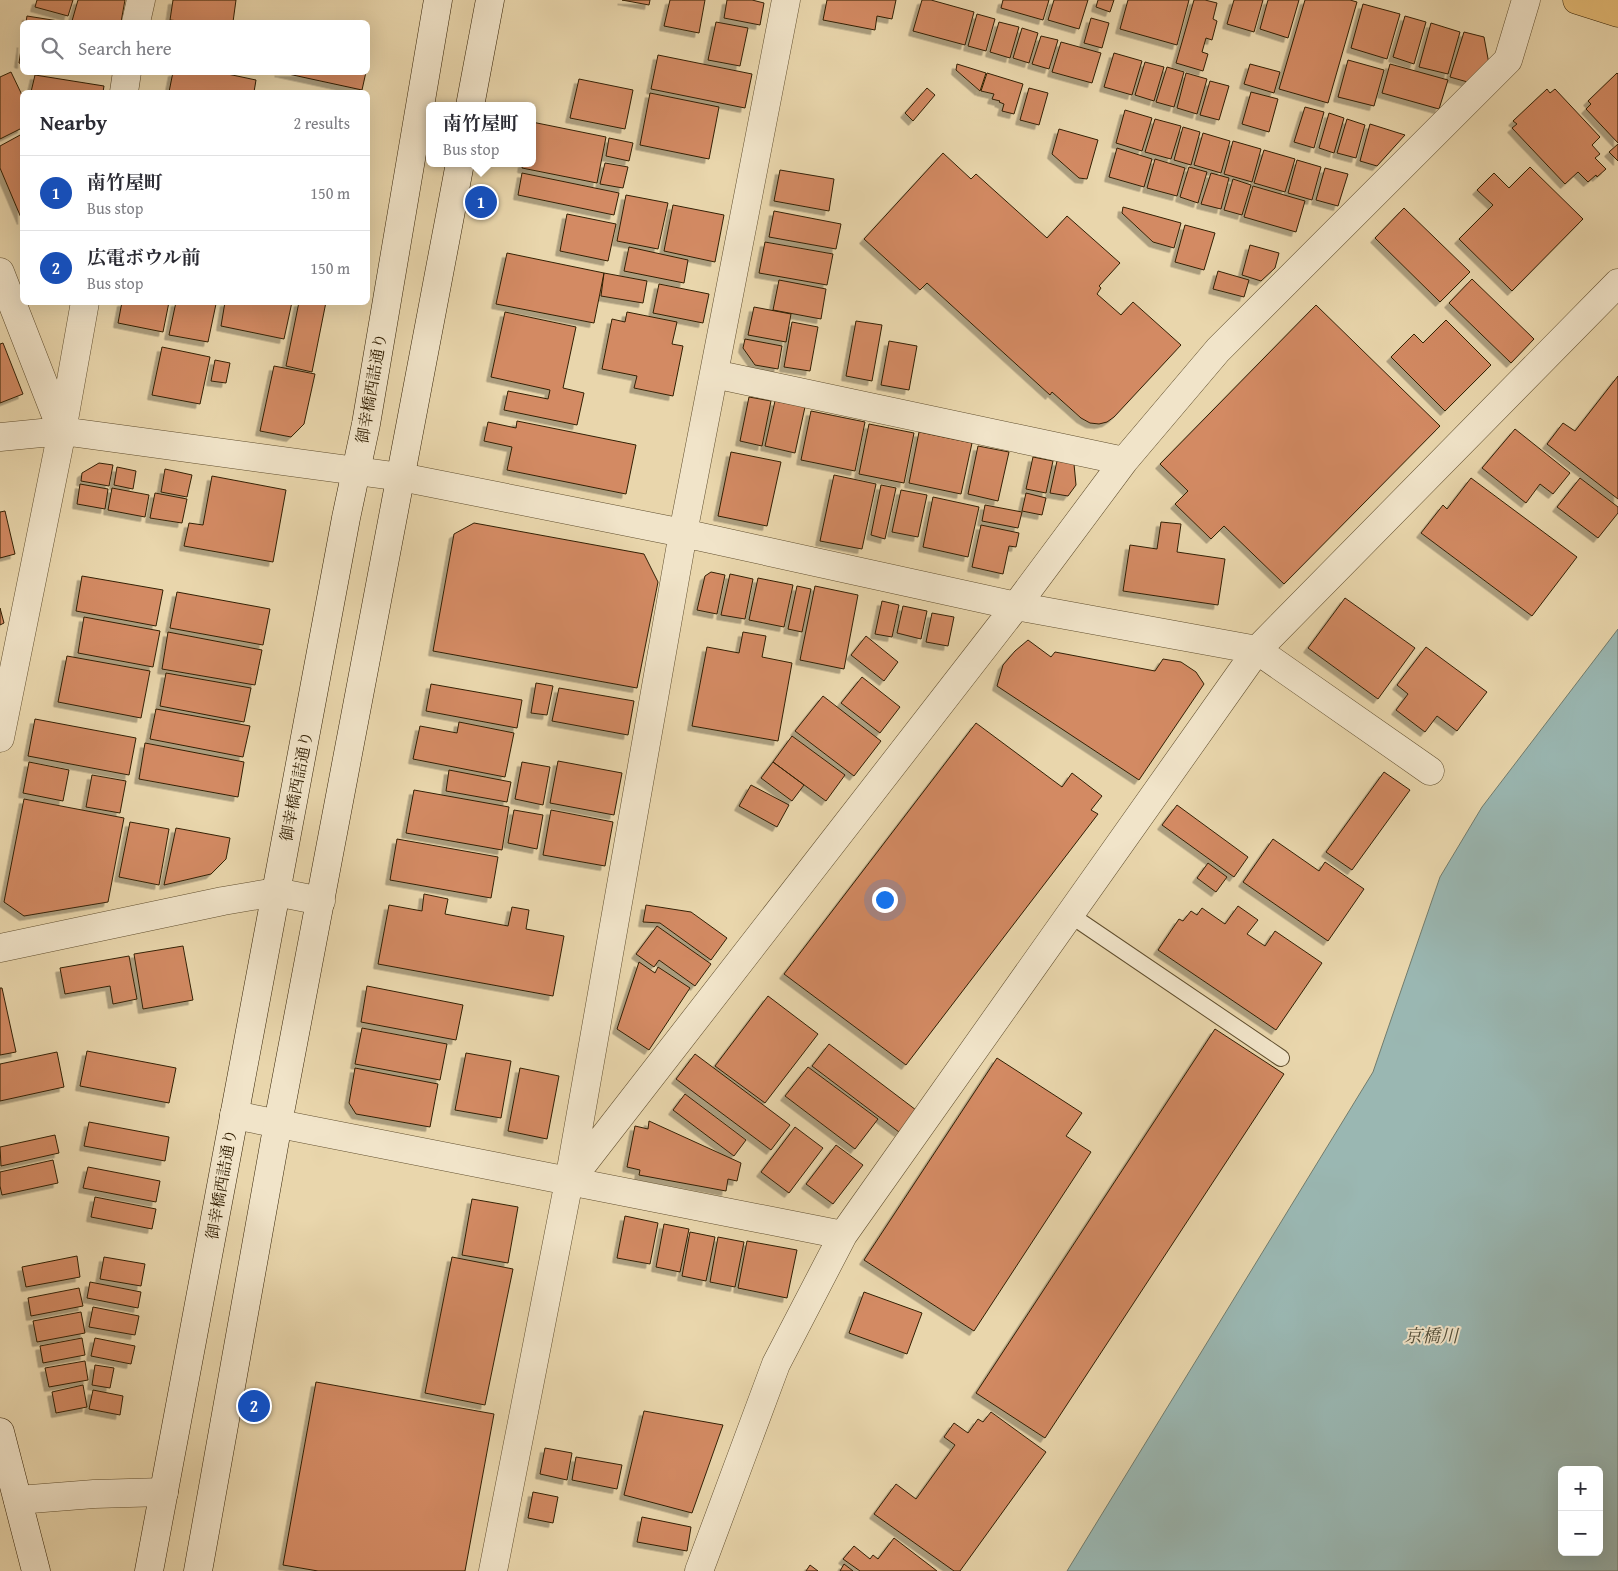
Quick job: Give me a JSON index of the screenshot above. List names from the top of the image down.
{
  "streets": {
    "street": ["御幸橋西詰通り"]
  },
  "water": ["京橋川"],
  "page": {
    "search": "Search here",
    "heading": ["Nearby", "2 results"],
    "popup": ["南竹屋町", "Bus stop"],
    "list": [
      {
        "mark": "1",
        "name": "南竹屋町",
        "note": "Bus stop",
        "value": "150 m"
      },
      {
        "mark": "2",
        "name": "広電ボウル前",
        "note": "Bus stop",
        "value": "150 m"
      }
    ],
    "pins": ["1", "2"],
    "map_buttons": ["+", "−"]
  }
}
